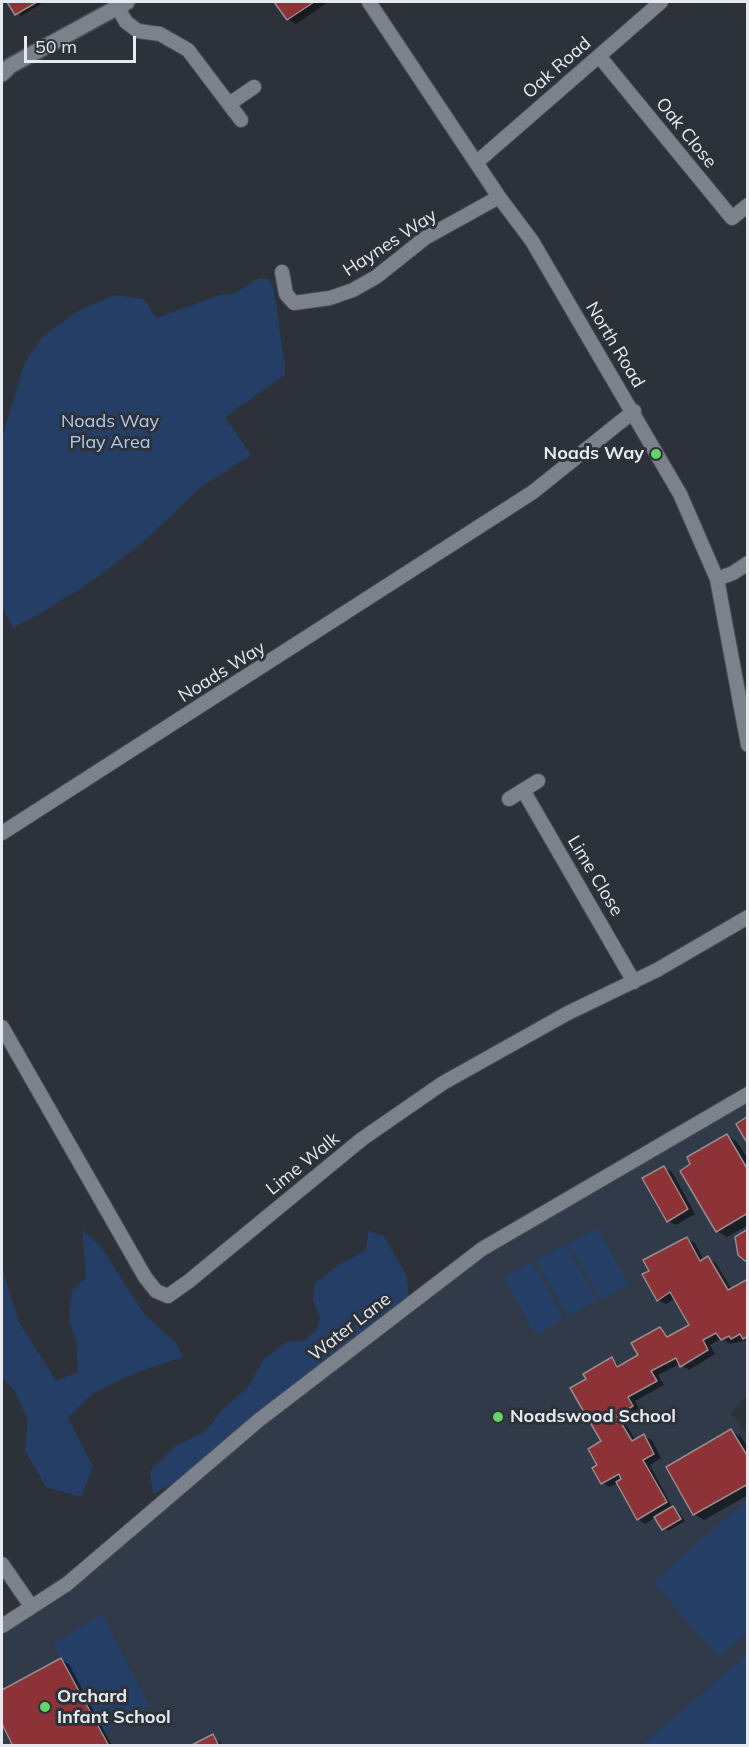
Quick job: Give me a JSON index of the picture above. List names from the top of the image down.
{
  "streets": {
    "street": [
      "Oak Road",
      "Oak Close",
      "Haynes Way",
      "North Road",
      "Noads Way",
      "Lime Close",
      "Lime Walk",
      "Water Lane"
    ]
  },
  "crossings": [
    ["Oak Road", "Oak Close"],
    ["Oak Road", "North Road"],
    ["Haynes Way", "North Road"],
    ["North Road", "Noads Way"],
    ["Lime Close", "Lime Walk"]
  ],
  "parks": ["Noads Way Play Area"],
  "places": ["Noads Way", "Noadswood School", "Orchard Infant School"],
  "scale_bar": "50 m"
}
